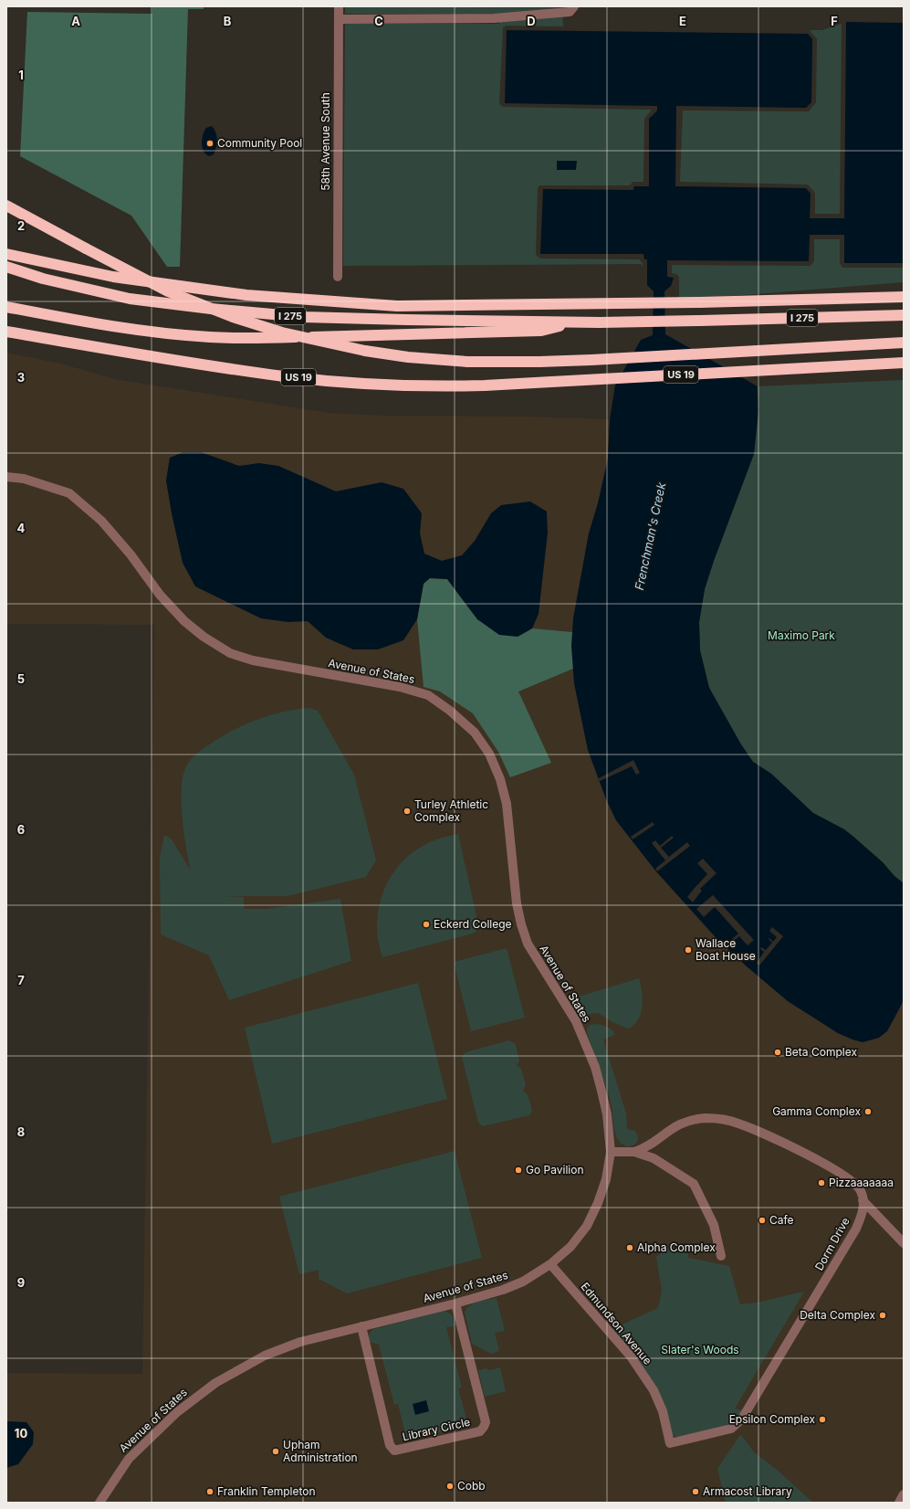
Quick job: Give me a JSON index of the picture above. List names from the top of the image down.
{
  "streets": {
    "highway": ["I 275", "US 19"],
    "street": [
      "58th Avenue South",
      "Avenue of States",
      "Dorm Drive",
      "Edmundson Avenue",
      "Library Circle"
    ]
  },
  "crossings": [
    ["Avenue of States", "Edmundson Avenue"],
    ["Avenue of States", "Library Circle"],
    ["Dorm Drive", "Edmundson Avenue"]
  ],
  "water": ["Frenchman's Creek"],
  "parks": ["Maximo Park", "Slater's Woods"],
  "places": [
    "Community Pool",
    "Turley Athletic Complex",
    "Eckerd College",
    "Wallace Boat House",
    "Beta Complex",
    "Gamma Complex",
    "Go Pavilion",
    "Pizzaaaaaaa",
    "Cafe",
    "Alpha Complex",
    "Delta Complex",
    "Epsilon Complex",
    "Upham Administration",
    "Cobb",
    "Franklin Templeton",
    "Armacost Library"
  ],
  "grid": {
    "columns": [
      "A",
      "B",
      "C",
      "D",
      "E",
      "F"
    ],
    "rows": [
      "1",
      "2",
      "3",
      "4",
      "5",
      "6",
      "7",
      "8",
      "9",
      "10"
    ]
  }
}
